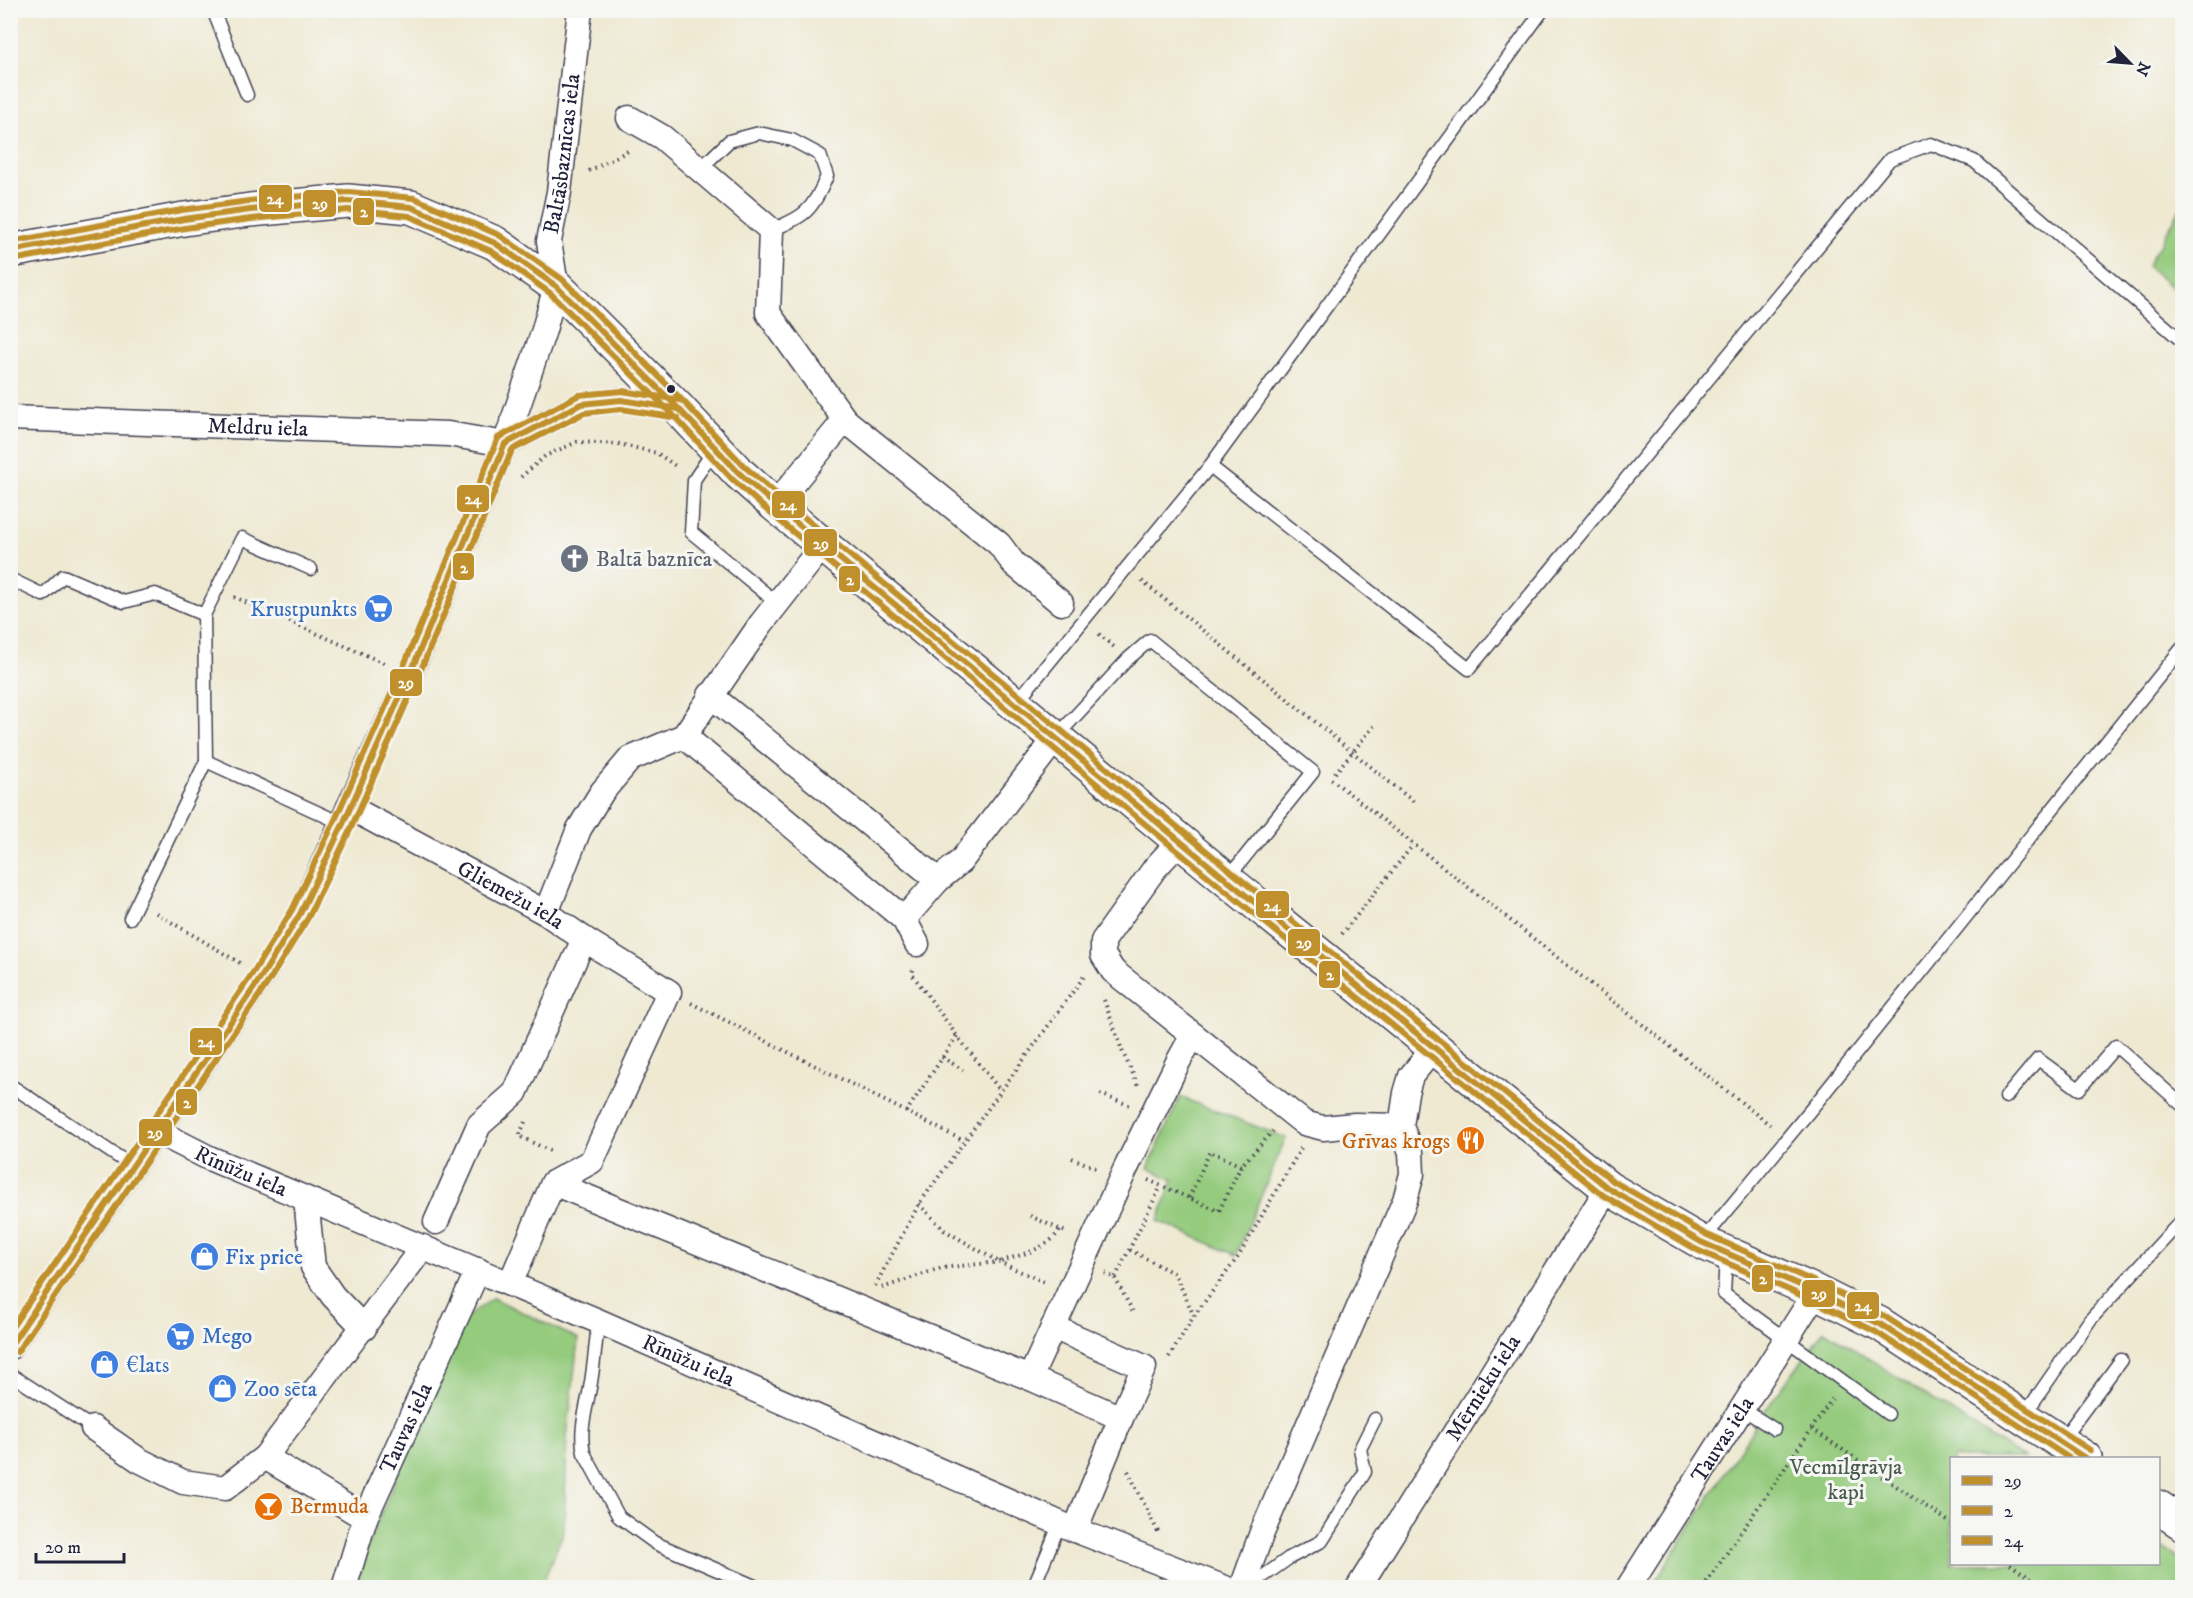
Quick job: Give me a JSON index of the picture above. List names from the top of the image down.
{
  "streets": {
    "street": [
      "Baltāsbaznīcas iela",
      "Meldru iela",
      "Gliemežu iela",
      "Rīnūžu iela",
      "Mērnieku iela",
      "Tauvas iela"
    ]
  },
  "crossings": [
    ["Baltāsbaznīcas iela", "Meldru iela"],
    ["Baltāsbaznīcas iela", "Gliemežu iela"],
    ["Baltāsbaznīcas iela", "Rīnūžu iela"],
    ["Rīnūžu iela", "Tauvas iela"]
  ],
  "parks": ["Vecmīlgrāvja kapi"],
  "places": {
    "church": ["Baltā baznīca"],
    "supermarket": ["Krustpunkts", "Mego"],
    "restaurant": ["Grīvas krogs"],
    "shop": ["Fix price", "€lats", "Zoo sēta"],
    "bar": ["Bermuda"]
  },
  "lines": ["transit line 24", "transit line 29", "transit line 2"],
  "legend": ["29", "2", "24"],
  "scale_bar": "20 m",
  "north": "bottom right"
}
